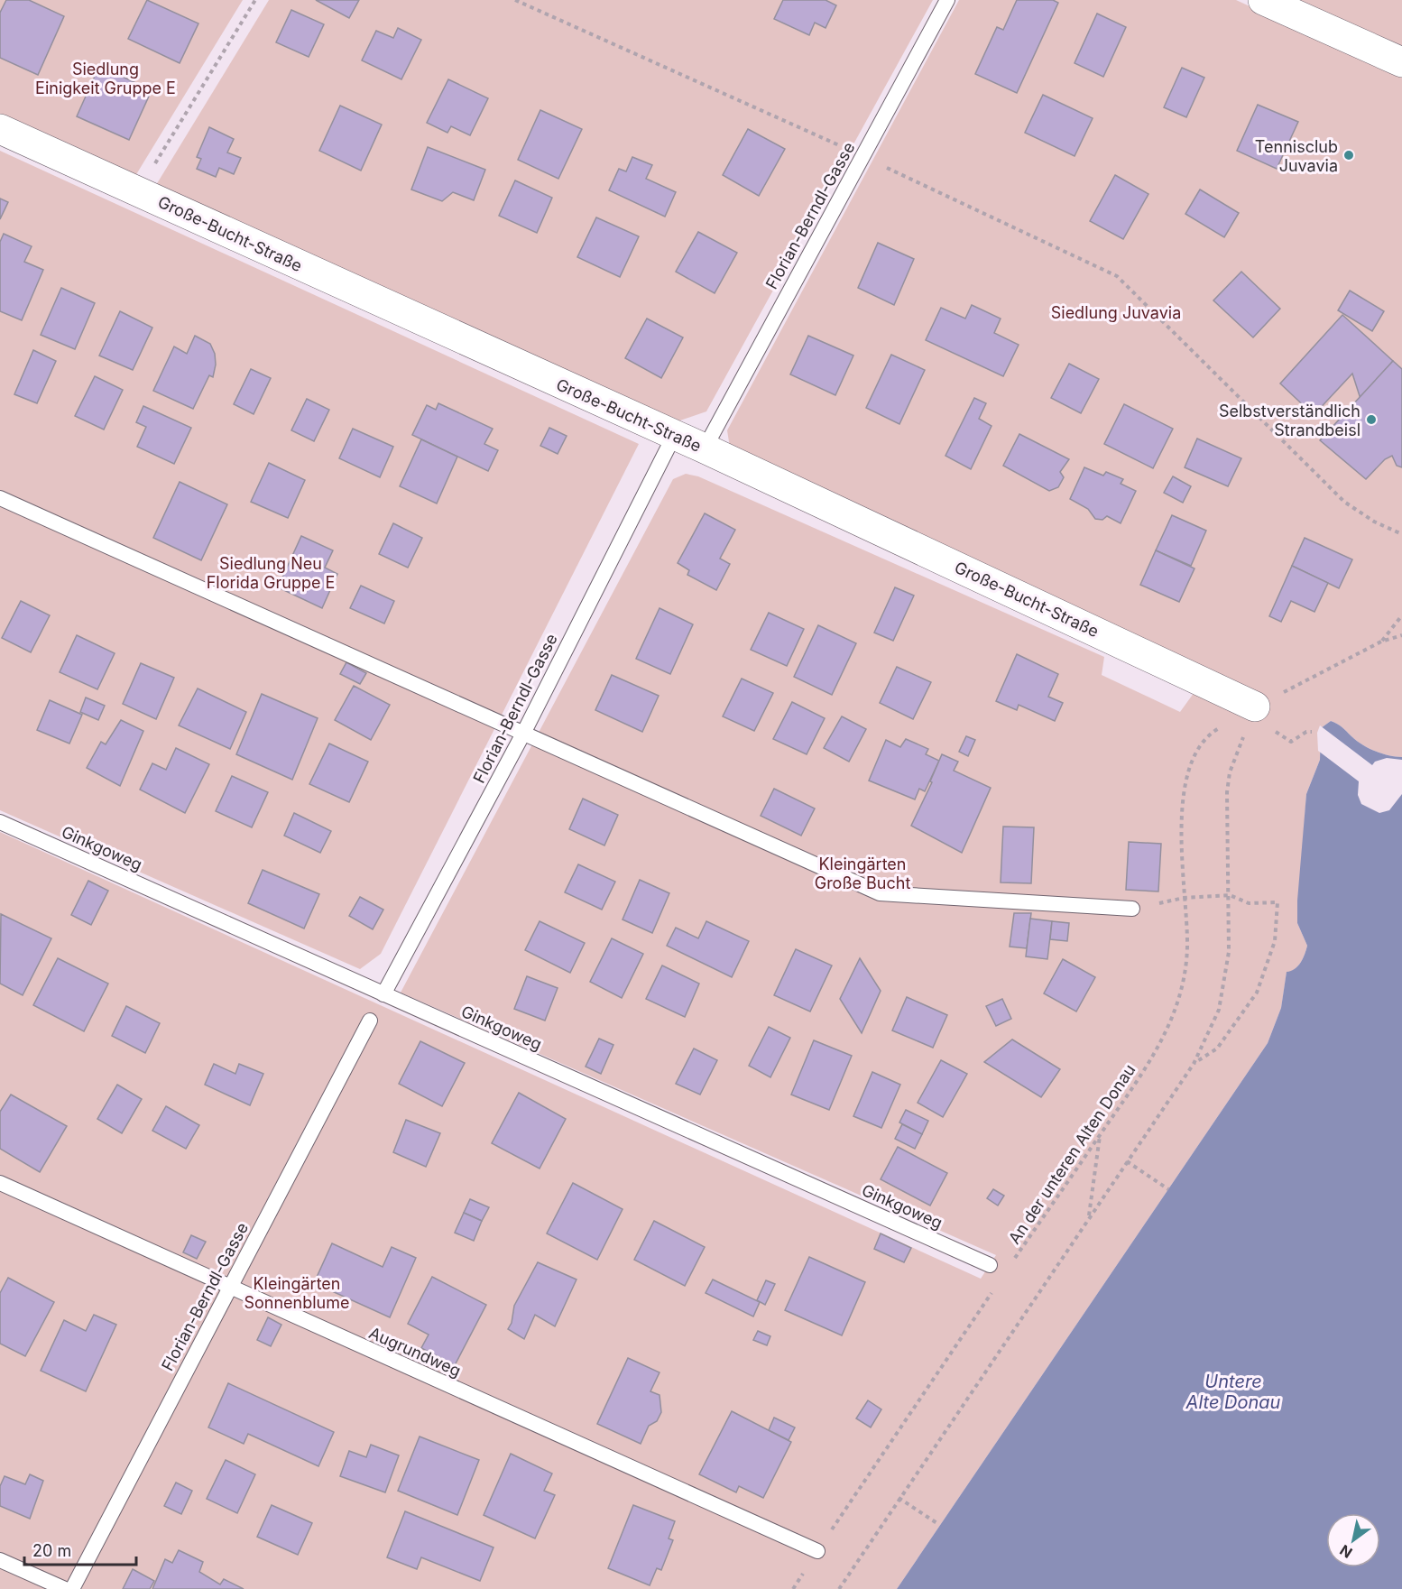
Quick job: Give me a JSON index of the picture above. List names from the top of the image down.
{
  "streets": {
    "street": ["Große-Bucht-Straße"],
    "lane": ["Florian-Berndl-Gasse", "Ginkgoweg", "Augrundweg"],
    "path": ["An der unteren Alten Donau"]
  },
  "crossings": [
    ["Florian-Berndl-Gasse", "Große-Bucht-Straße"],
    ["Florian-Berndl-Gasse", "Ginkgoweg"],
    ["Florian-Berndl-Gasse", "Augrundweg"],
    ["Große-Bucht-Straße", "An der unteren Alten Donau"]
  ],
  "water": ["Untere Alte Donau"],
  "parks": [
    "Siedlung Einigkeit Gruppe E",
    "Siedlung Juvavia",
    "Siedlung Neu Florida Gruppe E",
    "Kleingärten Große Bucht",
    "Kleingärten Sonnenblume"
  ],
  "places": ["Tennisclub Juvavia", "Selbstverständlich Strandbeisl"],
  "scale_bar": "20 m",
  "north": "bottom left"
}
